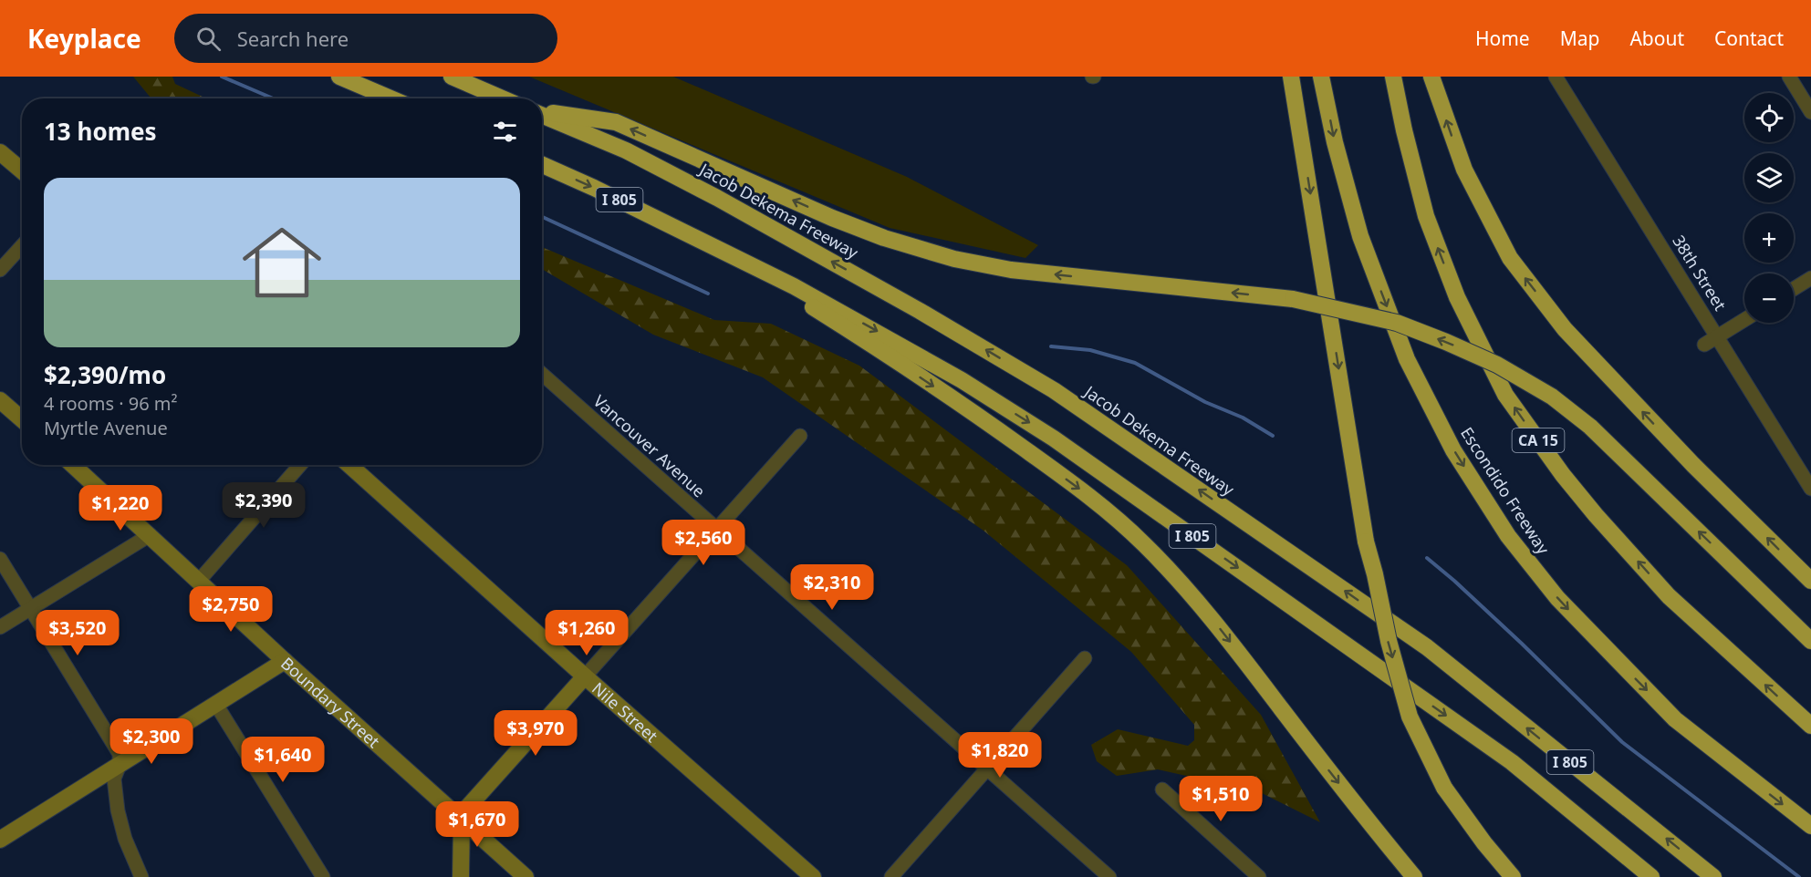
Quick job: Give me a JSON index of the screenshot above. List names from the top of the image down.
{
  "streets": {
    "highway": [
      "I 805",
      "Jacob Dekema Freeway",
      "CA 15",
      "Escondido Freeway"
    ],
    "street": [
      "38th Street",
      "Vancouver Avenue",
      "Boundary Street",
      "Nile Street"
    ]
  },
  "page": {
    "header": "Keyplace",
    "search": "Search here",
    "nav": [
      "Home",
      "Map",
      "About",
      "Contact"
    ],
    "map_buttons": ["+", "−"],
    "heading": "13 homes",
    "list": [
      {
        "name": "$2,390/mo",
        "note": "4 rooms · 96 m² · Myrtle Avenue"
      }
    ],
    "price": [
      "$2,390",
      "$1,220",
      "$2,560",
      "$2,310",
      "$2,750",
      "$3,520",
      "$1,260",
      "$3,970",
      "$2,300",
      "$1,820",
      "$1,640",
      "$1,510",
      "$1,670"
    ]
  }
}
